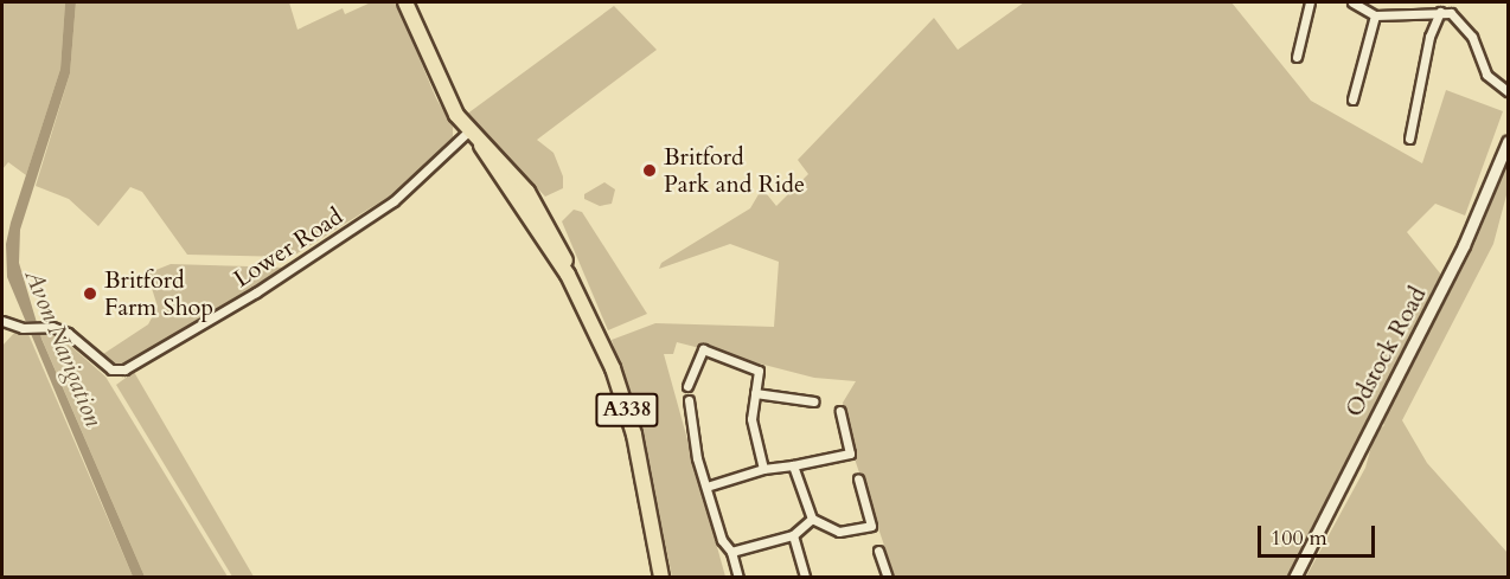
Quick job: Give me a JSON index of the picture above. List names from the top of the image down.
{
  "streets": {
    "highway": ["A338"],
    "street": ["Lower Road", "Odstock Road"]
  },
  "crossings": [
    ["Lower Road", "A338"]
  ],
  "water": ["Avon Navigation"],
  "places": ["Britford Park and Ride", "Britford Farm Shop"],
  "scale_bar": "100 m"
}
